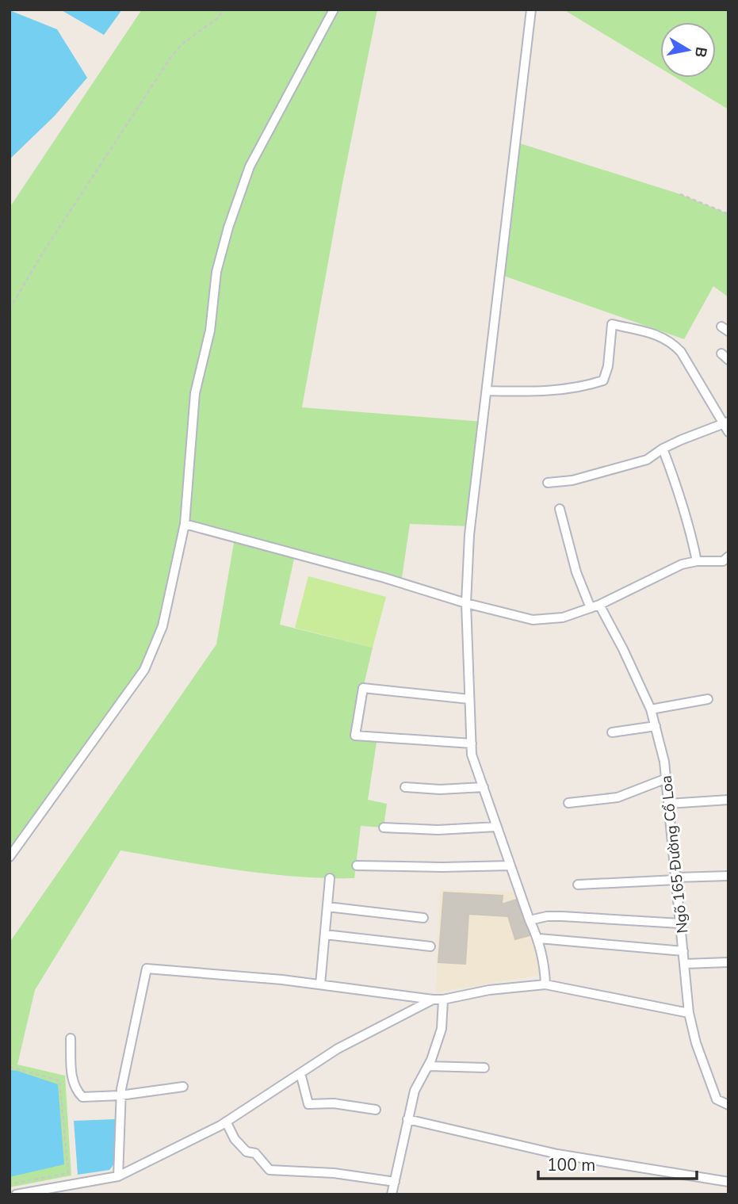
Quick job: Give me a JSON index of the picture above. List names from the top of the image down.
{
  "streets": {
    "street": ["Ngõ 165 Đường Cổ Loa"]
  },
  "scale_bar": "100 m",
  "north": "right"
}
